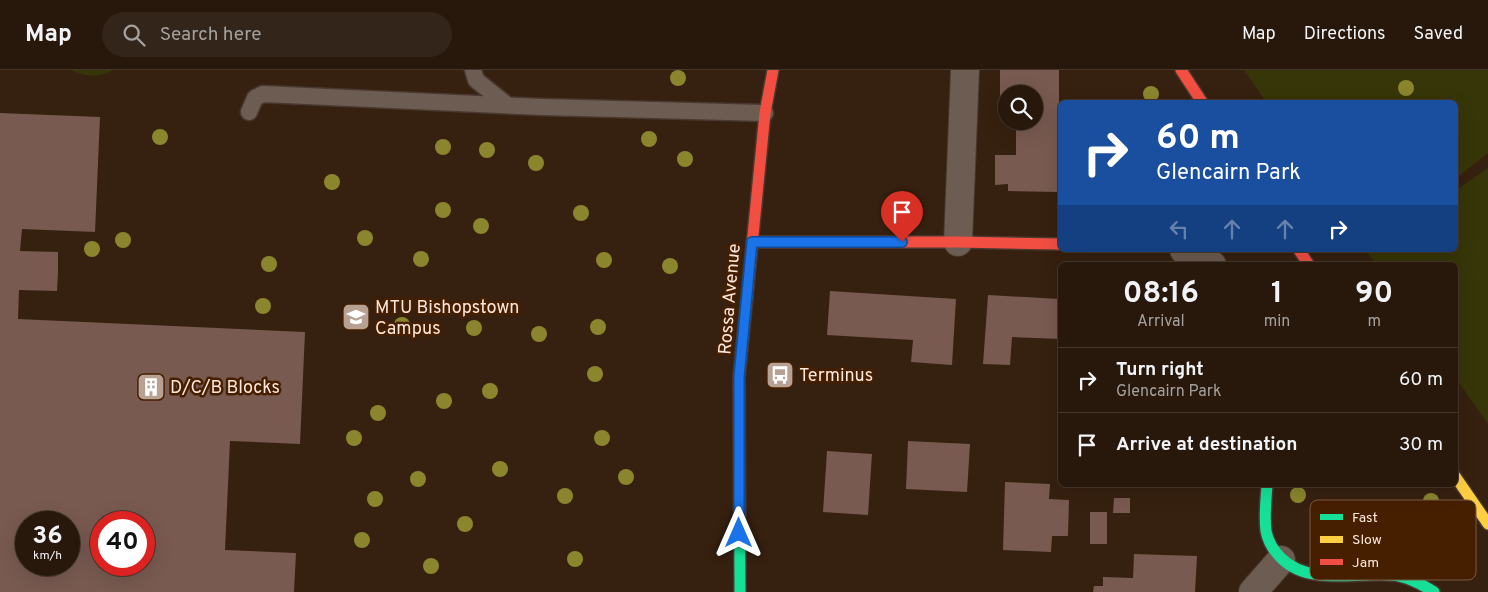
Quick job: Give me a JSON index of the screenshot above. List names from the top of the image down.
{
  "streets": {
    "street": ["Rossa Avenue"]
  },
  "places": {
    "school or university": ["MTU Bishopstown Campus"],
    "bus stop": ["Terminus"],
    "building": ["D/C/B Blocks"]
  },
  "legend": ["Fast", "Slow", "Jam"],
  "page": {
    "header": "Map",
    "search": "Search here",
    "nav": ["Map", "Directions", "Saved"],
    "turn": ["60 m", "Glencairn Park"],
    "eta": [
      "08:16",
      "Arrival",
      "1",
      "min",
      "90",
      "m"
    ],
    "list": [
      {
        "name": "Turn right",
        "note": "Glencairn Park",
        "value": "60 m"
      },
      {
        "name": "Arrive at destination",
        "value": "30 m"
      }
    ],
    "speed": "36 km/h",
    "limit": "40"
  }
}
